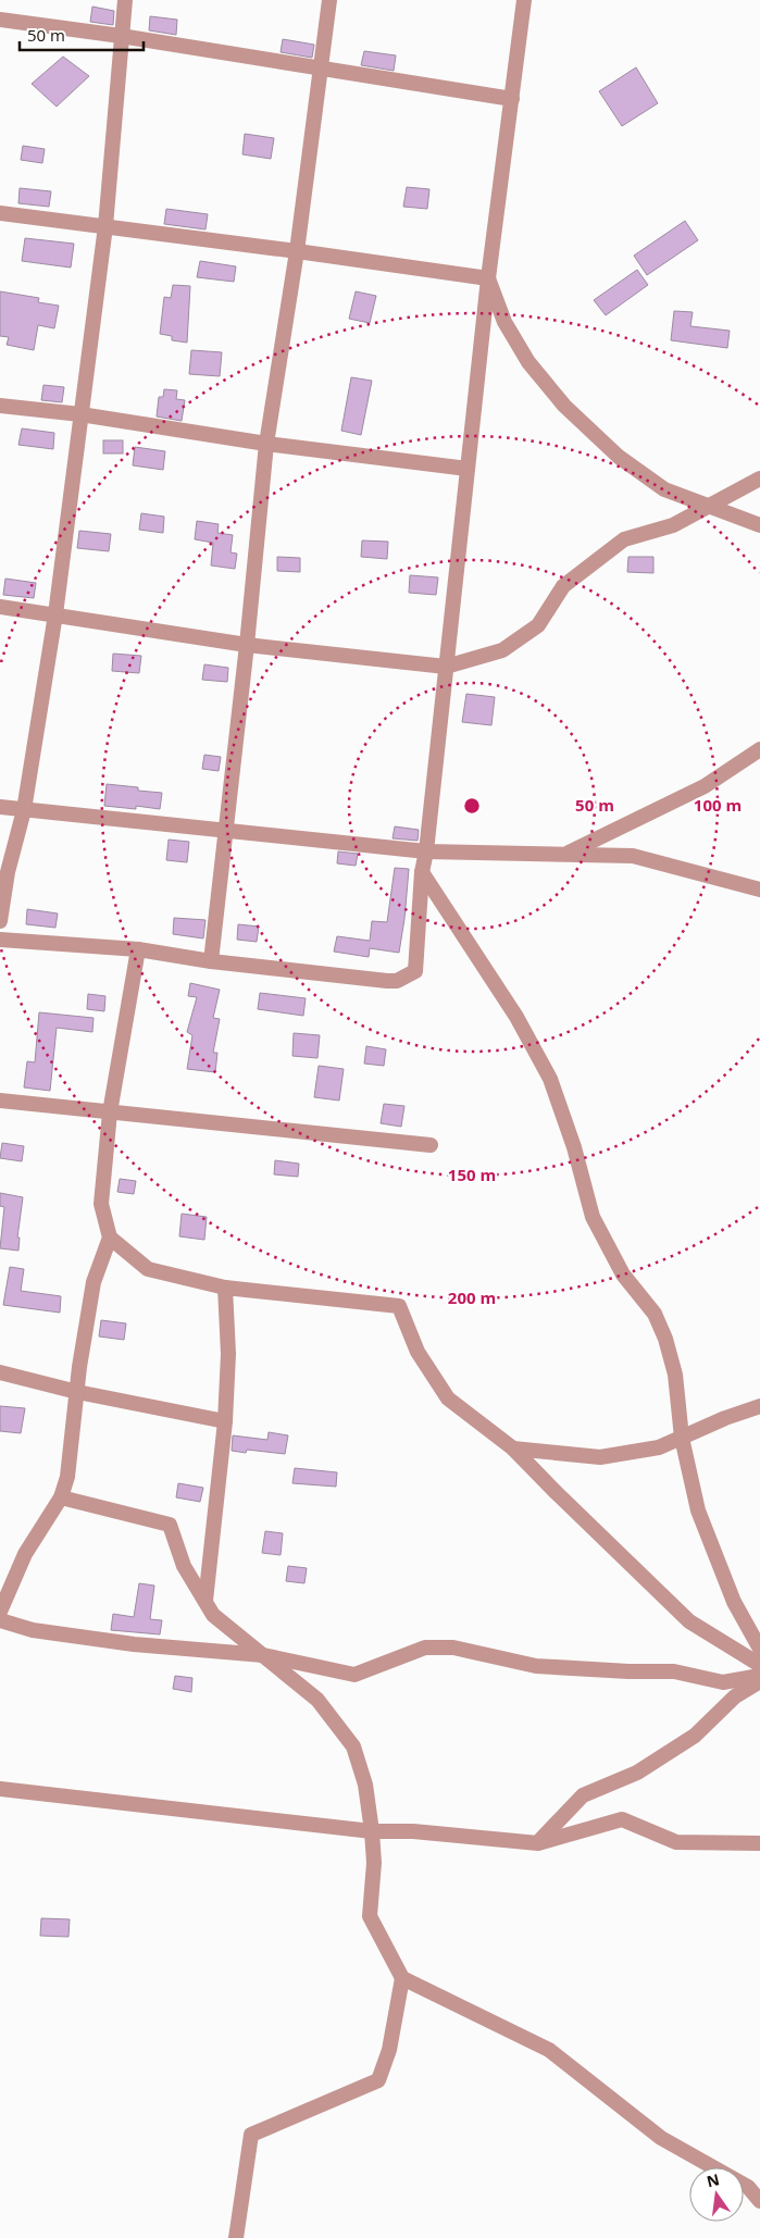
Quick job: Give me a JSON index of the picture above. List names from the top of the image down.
{
  "scale_bar": "50 m",
  "north": "top",
  "rings": [
    "50 m",
    "100 m",
    "150 m",
    "200 m"
  ]
}
